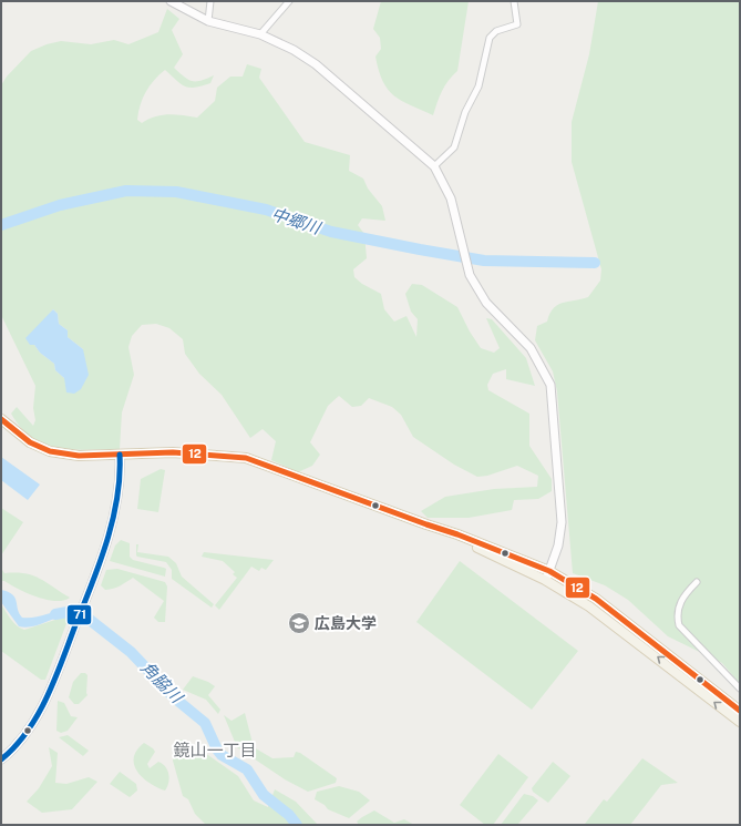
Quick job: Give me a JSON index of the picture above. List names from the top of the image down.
{
  "districts": ["鏡山一丁目"],
  "water": ["中郷川", "角脇川"],
  "places": {
    "school or university": ["広島大学"]
  },
  "lines": ["transit line 12", "transit line 71"]
}
